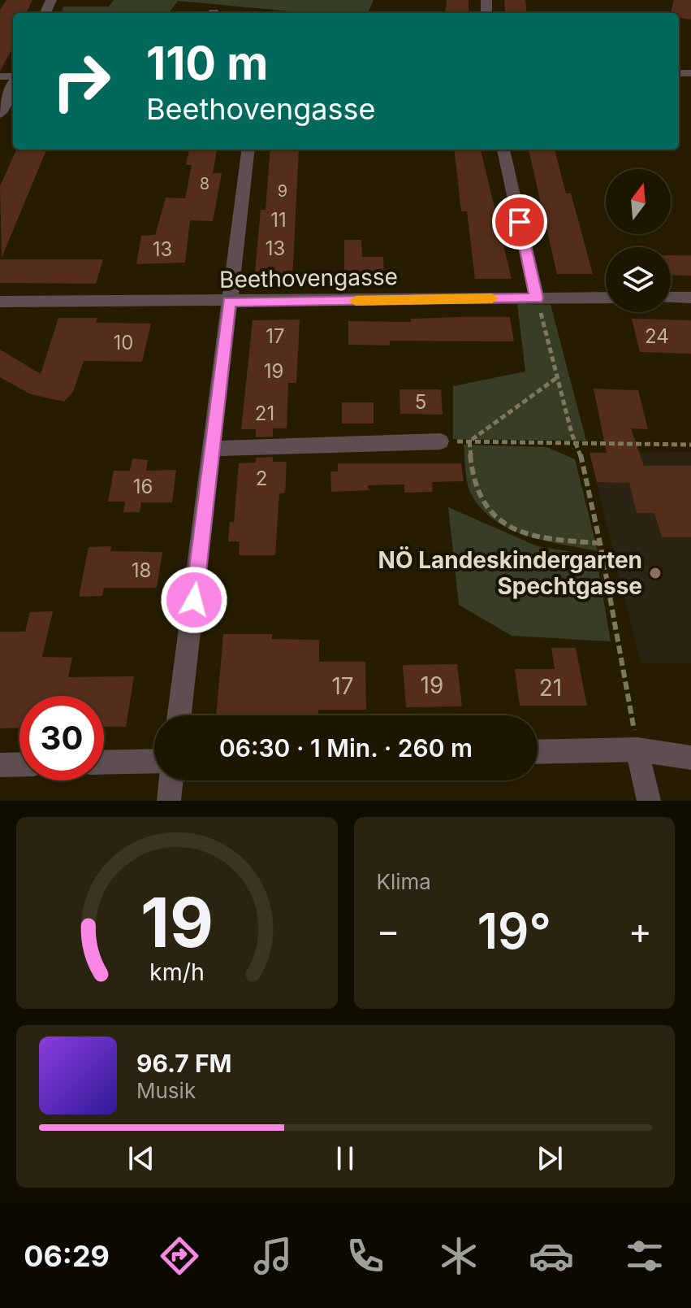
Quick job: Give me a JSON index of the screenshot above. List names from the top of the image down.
{
  "streets": {
    "street": ["Beethovengasse"]
  },
  "places": ["NÖ Landeskindergarten Spechtgasse"],
  "house_numbers": [
    "8",
    "9",
    "11",
    "13",
    "13",
    "17",
    "24",
    "10",
    "19",
    "5",
    "21",
    "2",
    "16",
    "18",
    "19",
    "17",
    "21"
  ],
  "north": "top",
  "page": {
    "turn": ["110 m", "Beethovengasse"],
    "limit": "30",
    "trip": "06:30 · 1 Min. · 260 m",
    "tile": "Klima",
    "heat": ["−", "19°", "+"],
    "song": ["96.7 FM", "Musik"],
    "tabs": "06:29",
    "gauge": ["19", "km/h"]
  }
}
